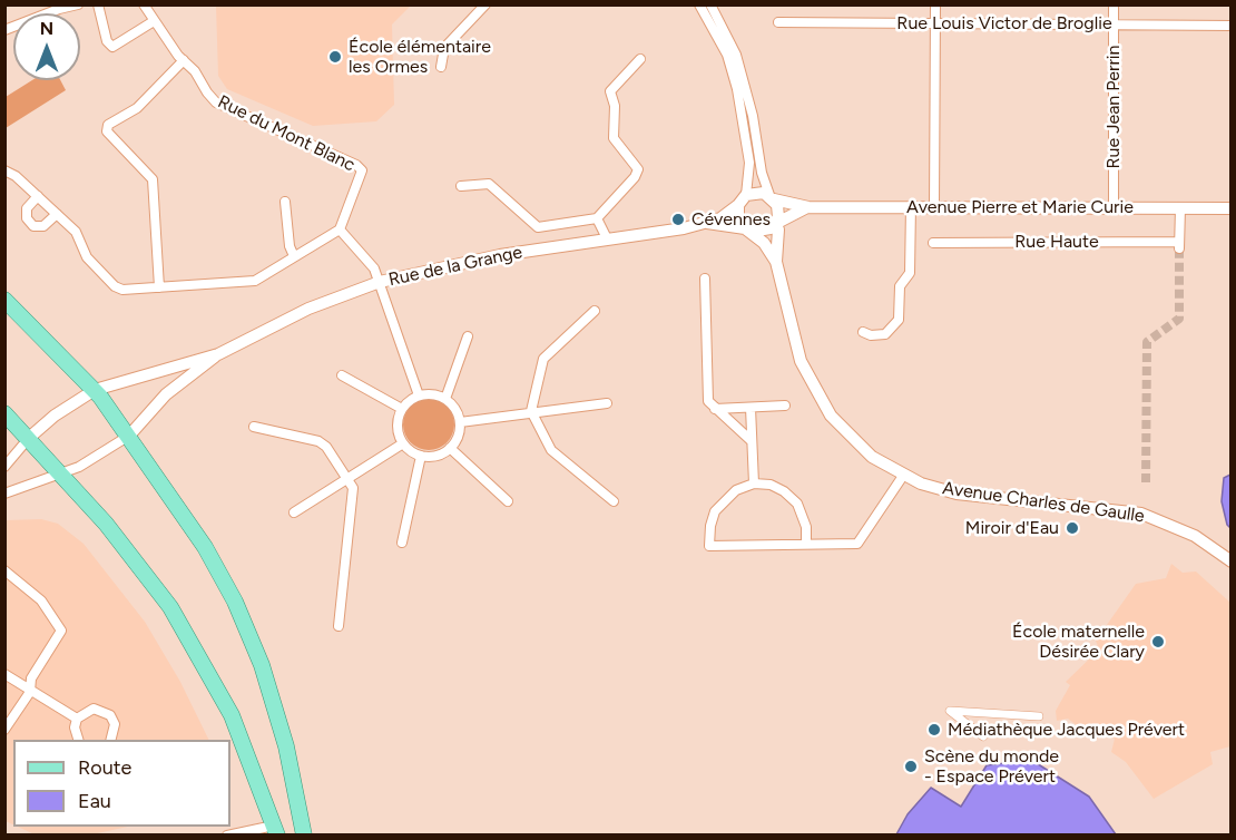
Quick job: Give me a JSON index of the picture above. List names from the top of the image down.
{
  "streets": {
    "street": [
      "Rue Louis Victor de Broglie",
      "Rue Jean Perrin",
      "Rue du Mont Blanc",
      "Avenue Pierre et Marie Curie",
      "Rue Haute",
      "Rue de la Grange",
      "Avenue Charles de Gaulle"
    ]
  },
  "crossings": [
    ["Rue Louis Victor de Broglie", "Rue Jean Perrin"],
    ["Rue Jean Perrin", "Avenue Pierre et Marie Curie"],
    ["Avenue Pierre et Marie Curie", "Rue Haute"],
    ["Avenue Pierre et Marie Curie", "Rue de la Grange"],
    ["Avenue Pierre et Marie Curie", "Avenue Charles de Gaulle"],
    ["Rue de la Grange", "Avenue Charles de Gaulle"]
  ],
  "places": [
    "École élémentaire les Ormes",
    "Cévennes",
    "Miroir d'Eau",
    "École maternelle Désirée Clary",
    "Médiathèque Jacques Prévert",
    "Scène du monde - Espace Prévert"
  ],
  "legend": ["Route", "Eau"],
  "north": "top"
}
